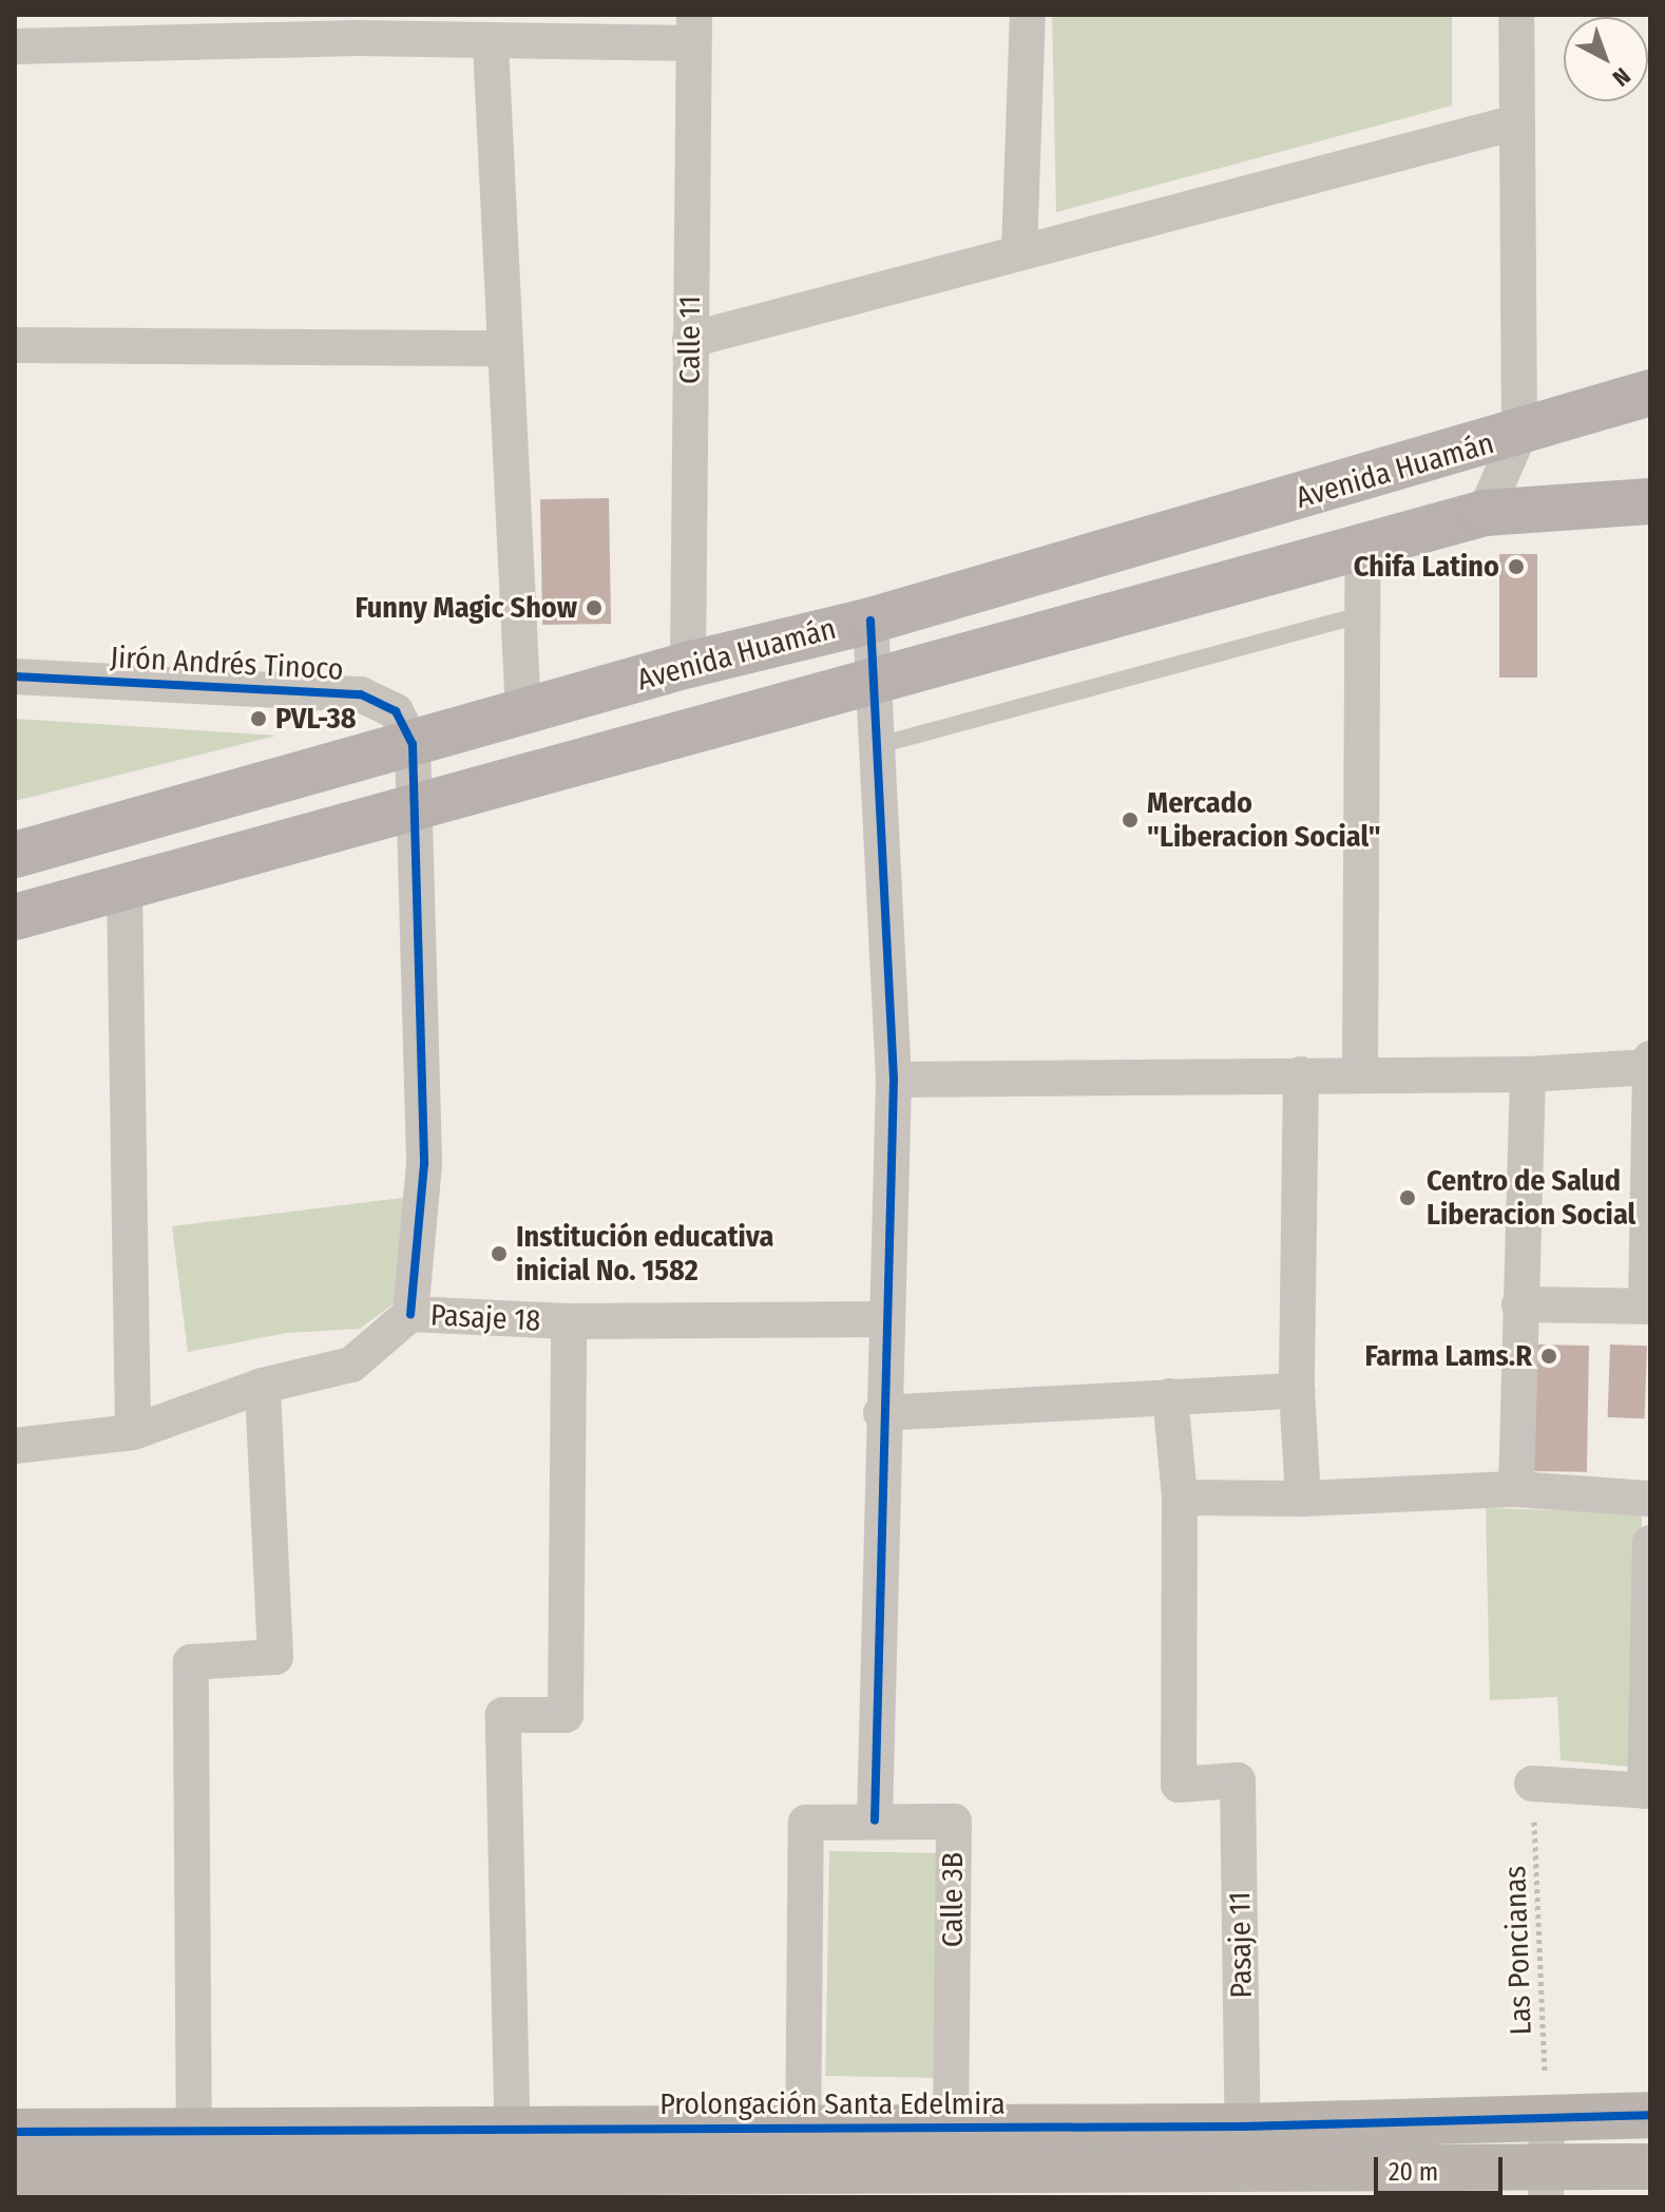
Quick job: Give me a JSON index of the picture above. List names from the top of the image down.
{
  "streets": {
    "main road": ["Avenida Huamán"],
    "street": [
      "Calle 11",
      "Jirón Andrés Tinoco",
      "Pasaje 18",
      "Calle 3B",
      "Pasaje 11",
      "Prolongación Santa Edelmira"
    ],
    "path": ["Las Poncianas"]
  },
  "crossings": [
    ["Calle 11", "Avenida Huamán"],
    ["Avenida Huamán", "Jirón Andrés Tinoco"],
    ["Calle 3B", "Prolongación Santa Edelmira"],
    ["Pasaje 11", "Prolongación Santa Edelmira"],
    ["Las Poncianas", "Prolongación Santa Edelmira"]
  ],
  "places": [
    "Chifa Latino",
    "Funny Magic Show",
    "PVL-38",
    "Mercado \"Liberacion Social\"",
    "Centro de Salud Liberacion Social",
    "Institución educativa inicial No. 1582",
    "Farma Lams.R"
  ],
  "scale_bar": "20 m",
  "north": "bottom right"
}
